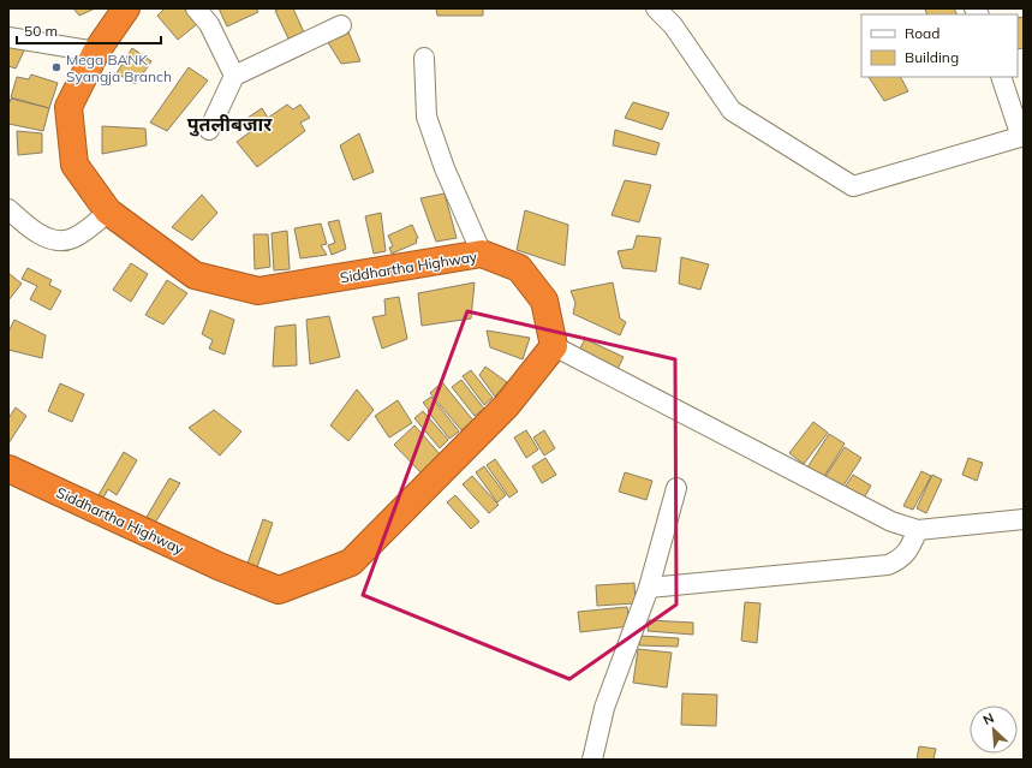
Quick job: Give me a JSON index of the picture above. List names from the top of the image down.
{
  "streets": {
    "highway": ["Siddhartha Highway"]
  },
  "districts": ["पुतलीबजार"],
  "places": ["Mega BANK Syangja Branch"],
  "legend": ["Road", "Building"],
  "scale_bar": "50 m",
  "north": "top left"
}
